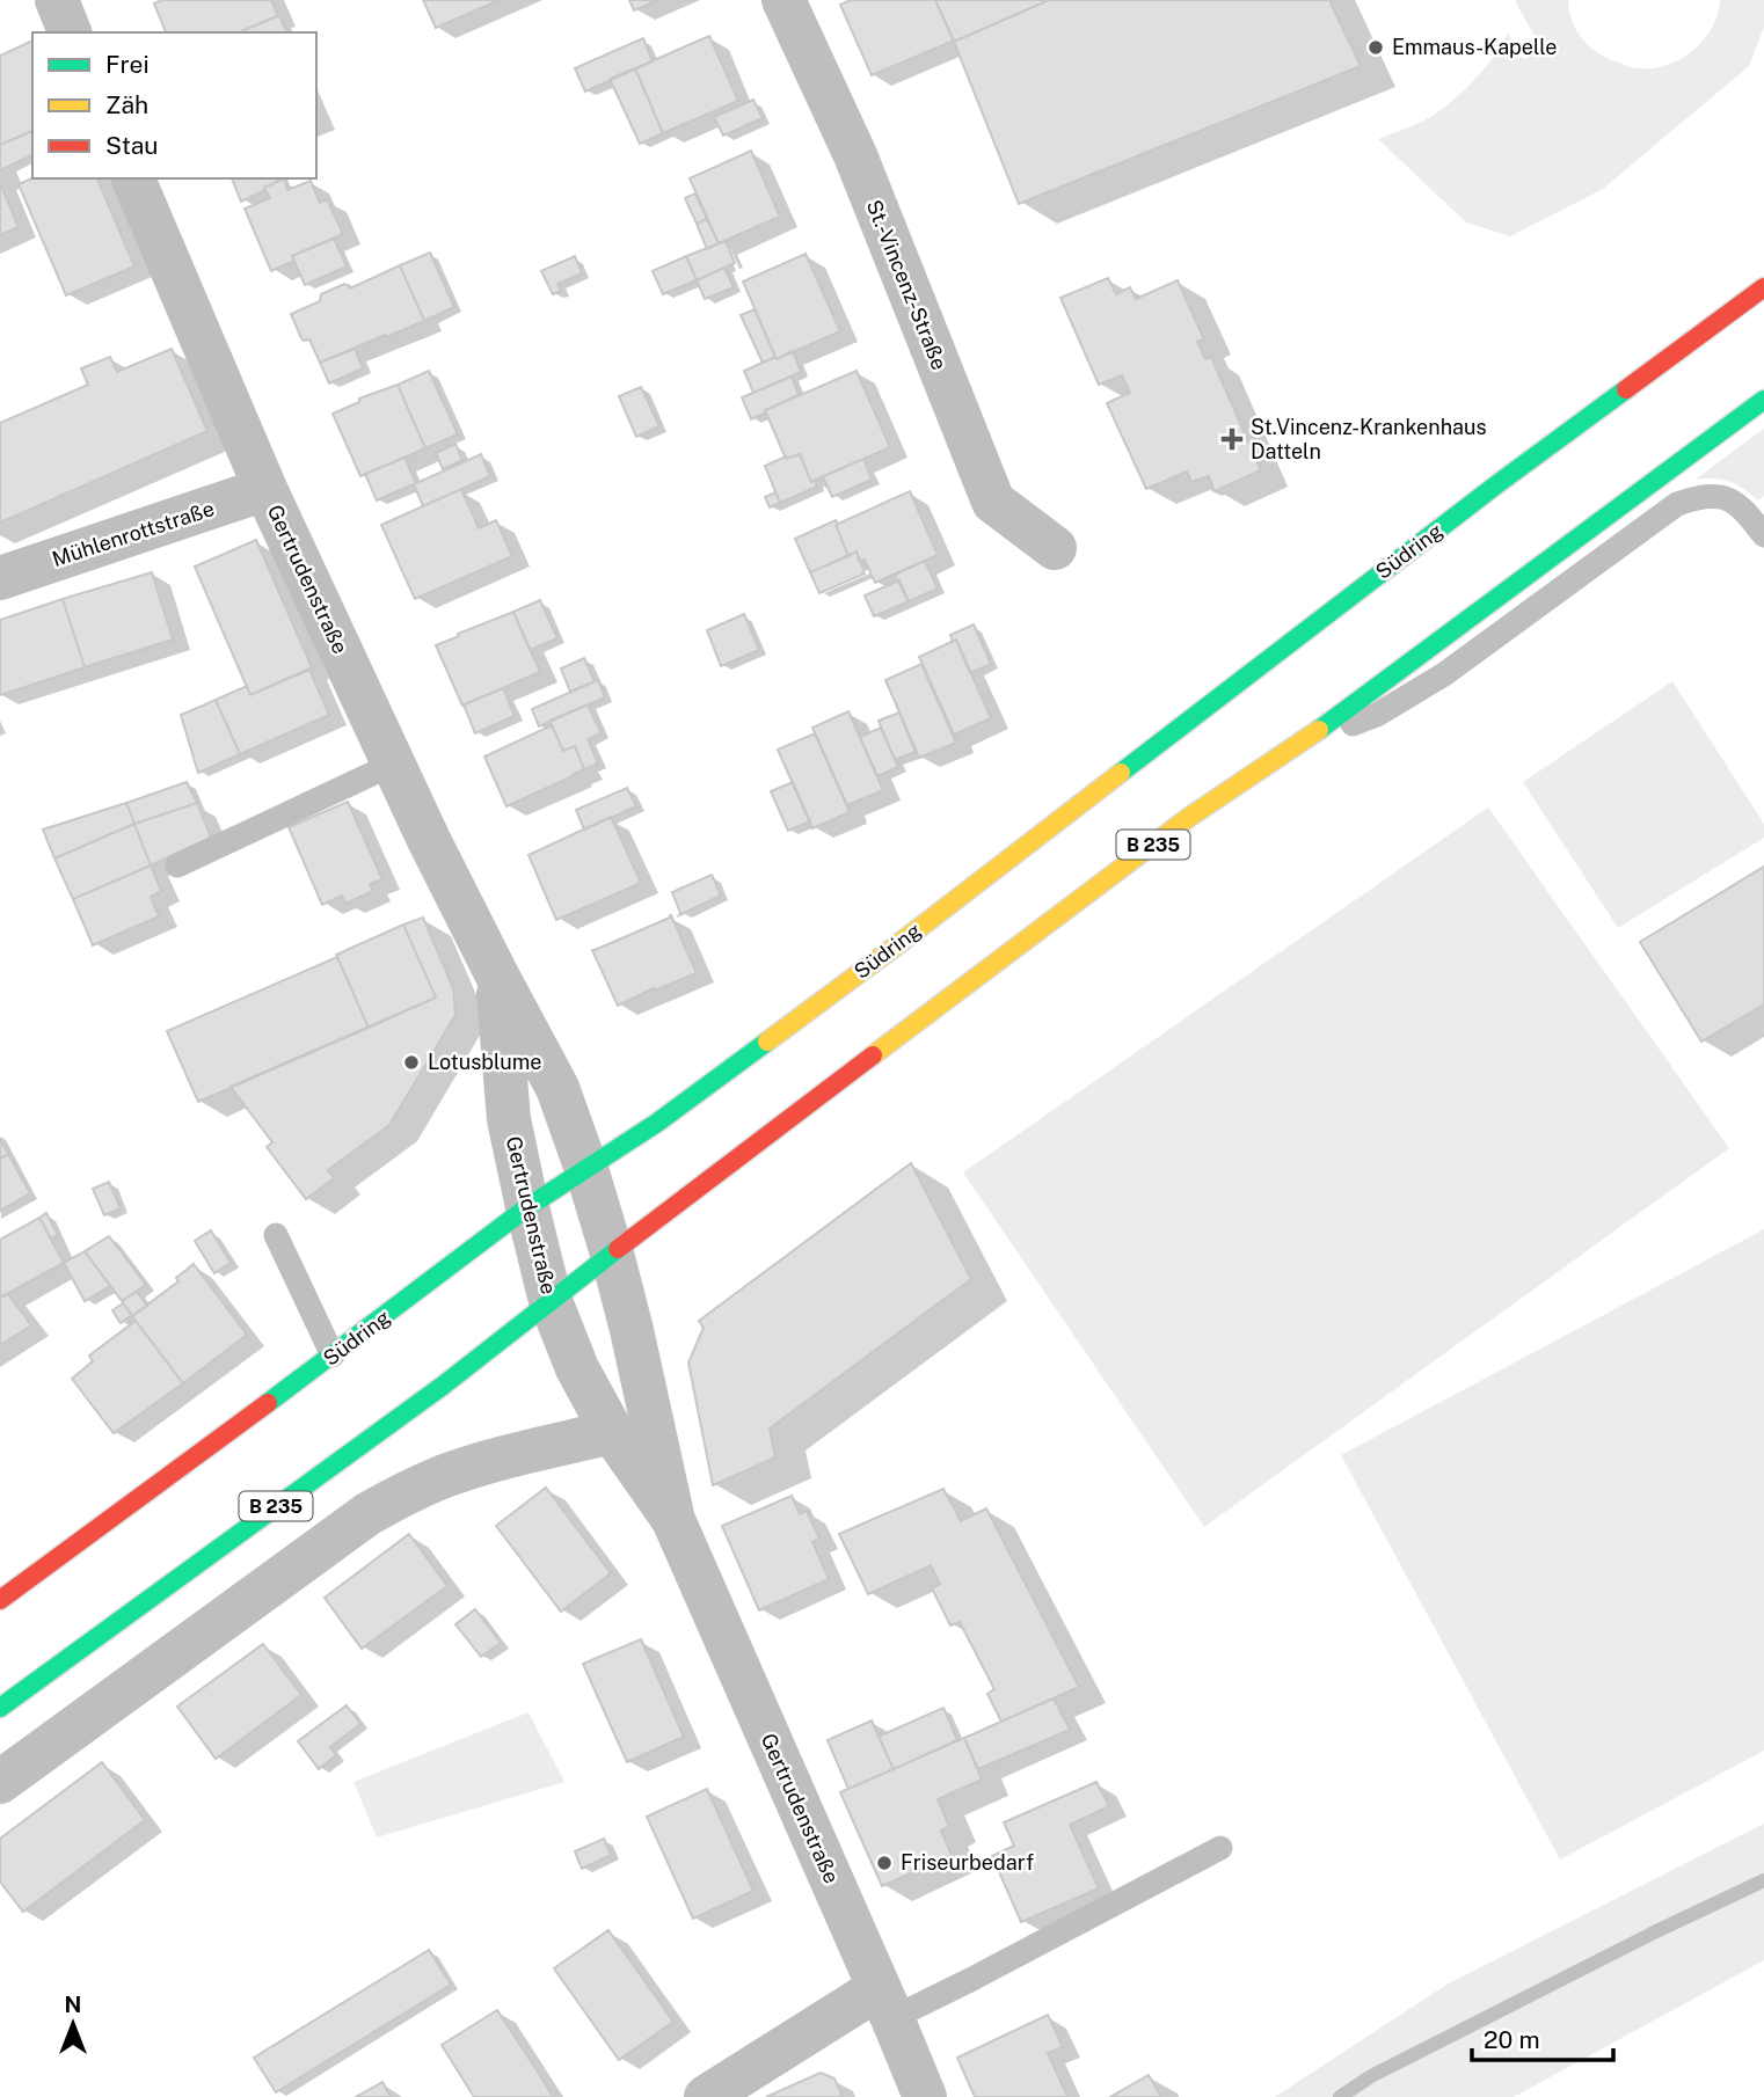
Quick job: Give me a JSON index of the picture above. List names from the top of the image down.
{
  "streets": {
    "main road": ["Südring", "B 235"],
    "street": ["St.-Vincenz-Straße", "Mühlenrottstraße", "Gertrudenstraße"]
  },
  "crossings": [
    ["Mühlenrottstraße", "Gertrudenstraße"],
    ["Südring", "Gertrudenstraße"],
    ["Gertrudenstraße", "B 235"]
  ],
  "places": {
    "other": ["Emmaus-Kapelle", "Lotusblume", "Friseurbedarf"],
    "health": ["St.Vincenz-Krankenhaus Datteln"]
  },
  "legend": ["Frei", "Zäh", "Stau"],
  "scale_bar": "20 m",
  "north": "top"
}
